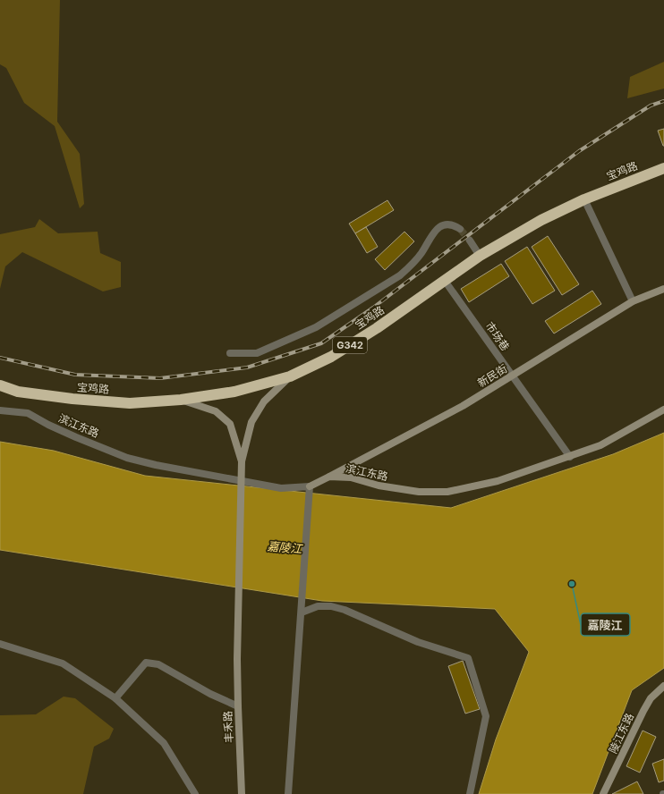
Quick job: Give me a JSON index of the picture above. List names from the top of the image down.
{
  "streets": {
    "highway": ["宝鸡路", "G342"],
    "street": [
      "市场巷",
      "新民街",
      "滨江东路",
      "丰禾路",
      "陵江东路"
    ]
  },
  "crossings": [
    ["宝鸡路", "市场巷"],
    ["市场巷", "新民街"],
    ["市场巷", "滨江东路"],
    ["新民街", "滨江东路"]
  ],
  "water": ["嘉陵江"],
  "places": ["嘉陵江"]
}
